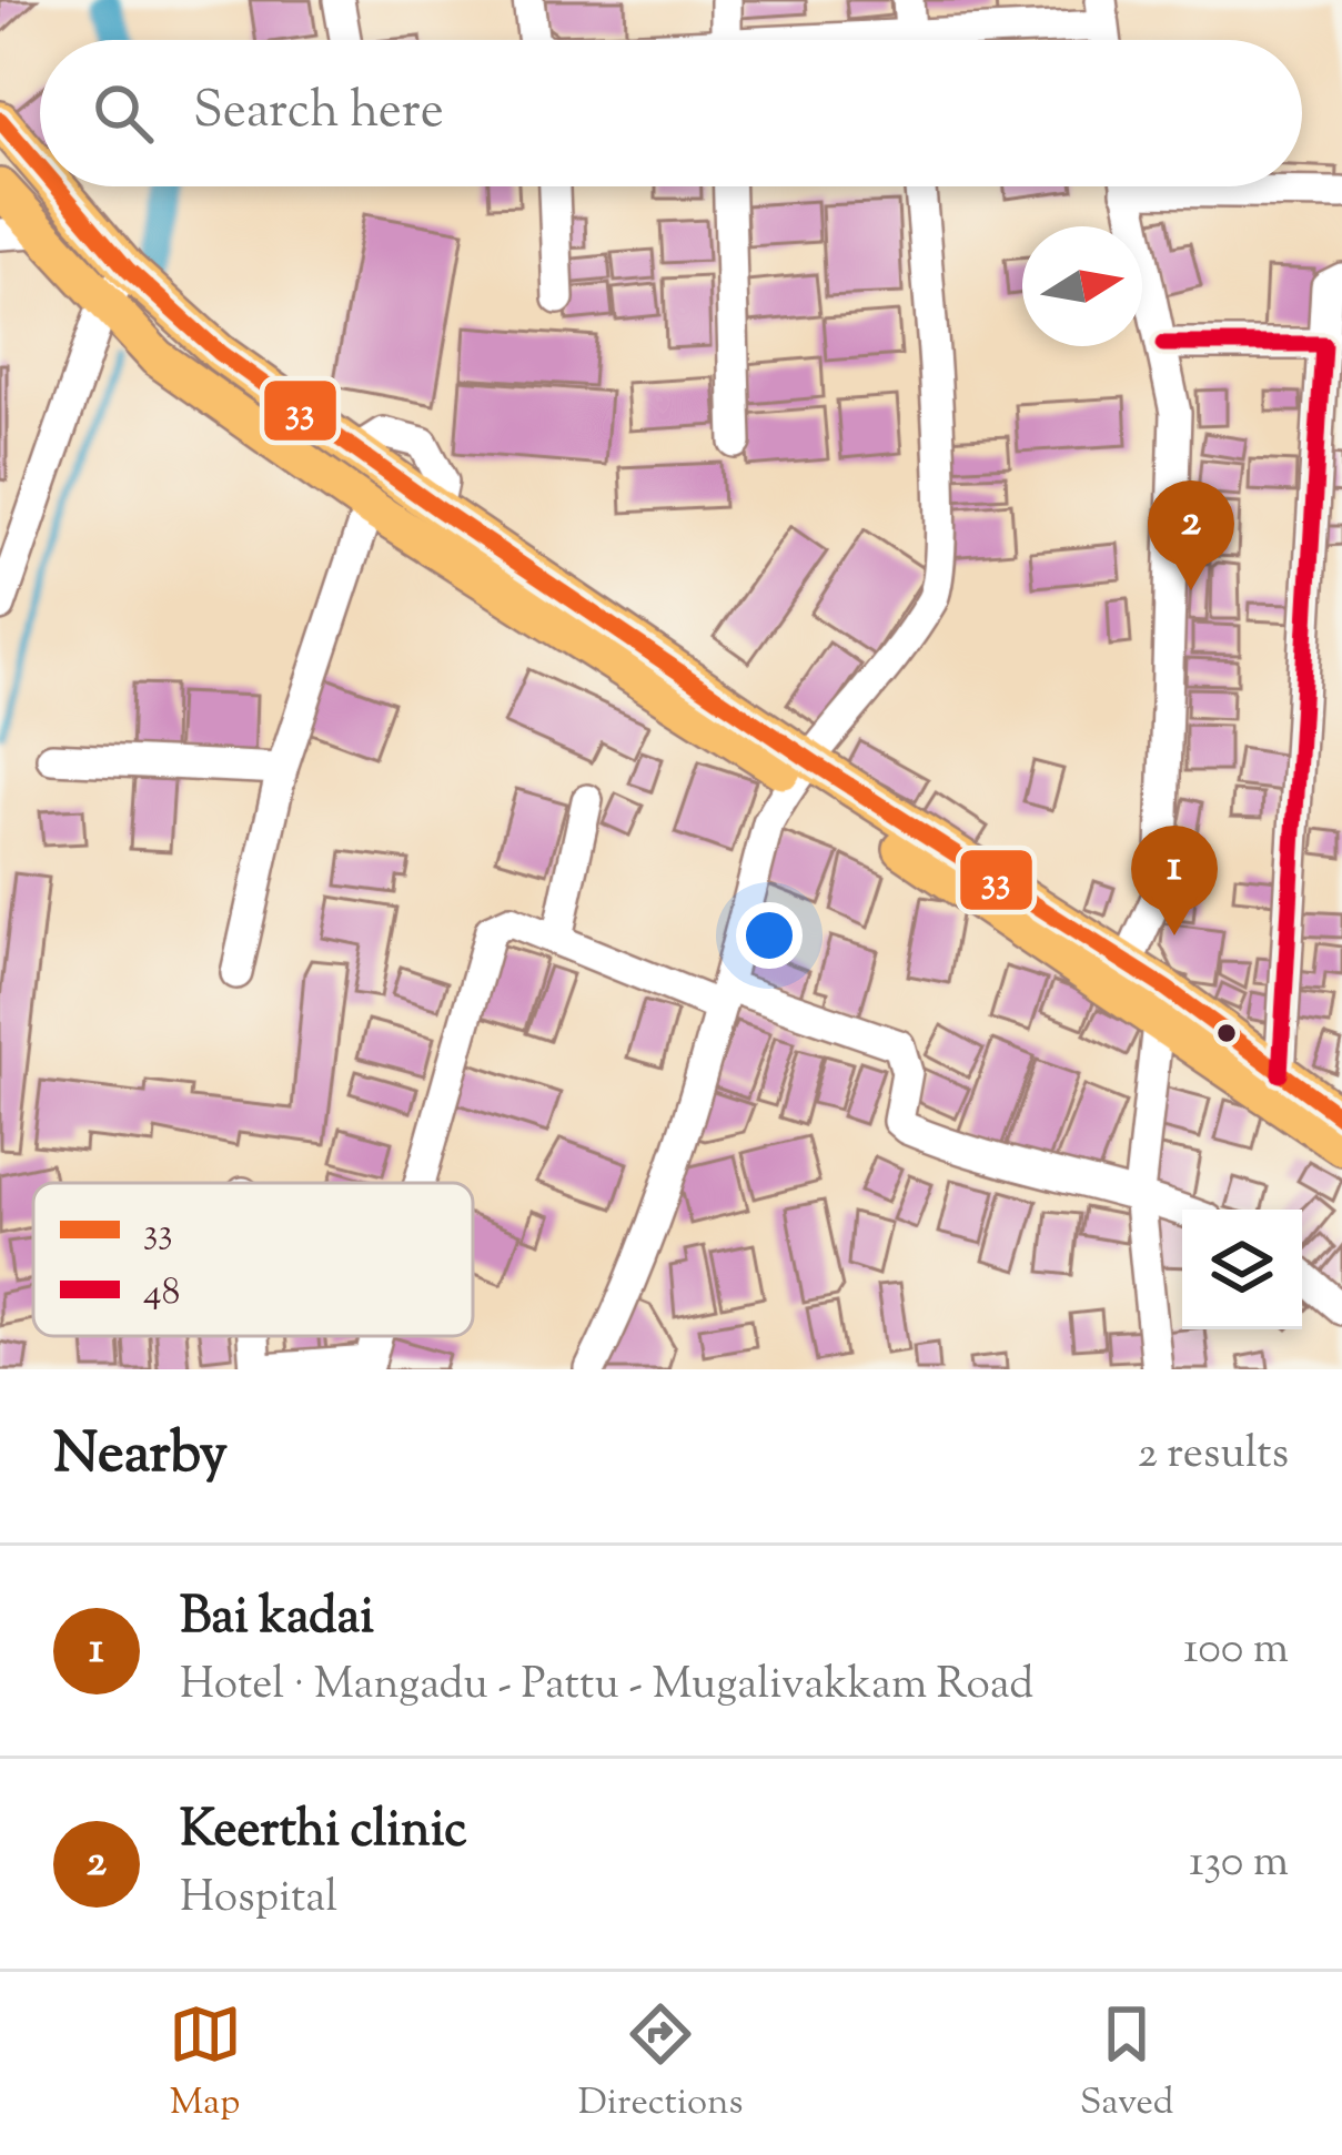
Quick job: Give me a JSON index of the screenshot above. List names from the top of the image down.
{
  "lines": ["transit line 33", "transit line 48"],
  "legend": ["33", "48"],
  "north": "right",
  "page": {
    "search": "Search here",
    "pins": ["2", "1"],
    "heading": ["Nearby", "2 results"],
    "list": [
      {
        "mark": "1",
        "name": "Bai kadai",
        "note": "Hotel · Mangadu - Pattu - Mugalivakkam Road",
        "value": "100 m"
      },
      {
        "mark": "2",
        "name": "Keerthi clinic",
        "note": "Hospital",
        "value": "130 m"
      }
    ],
    "nav": ["Map", "Directions", "Saved"]
  }
}
